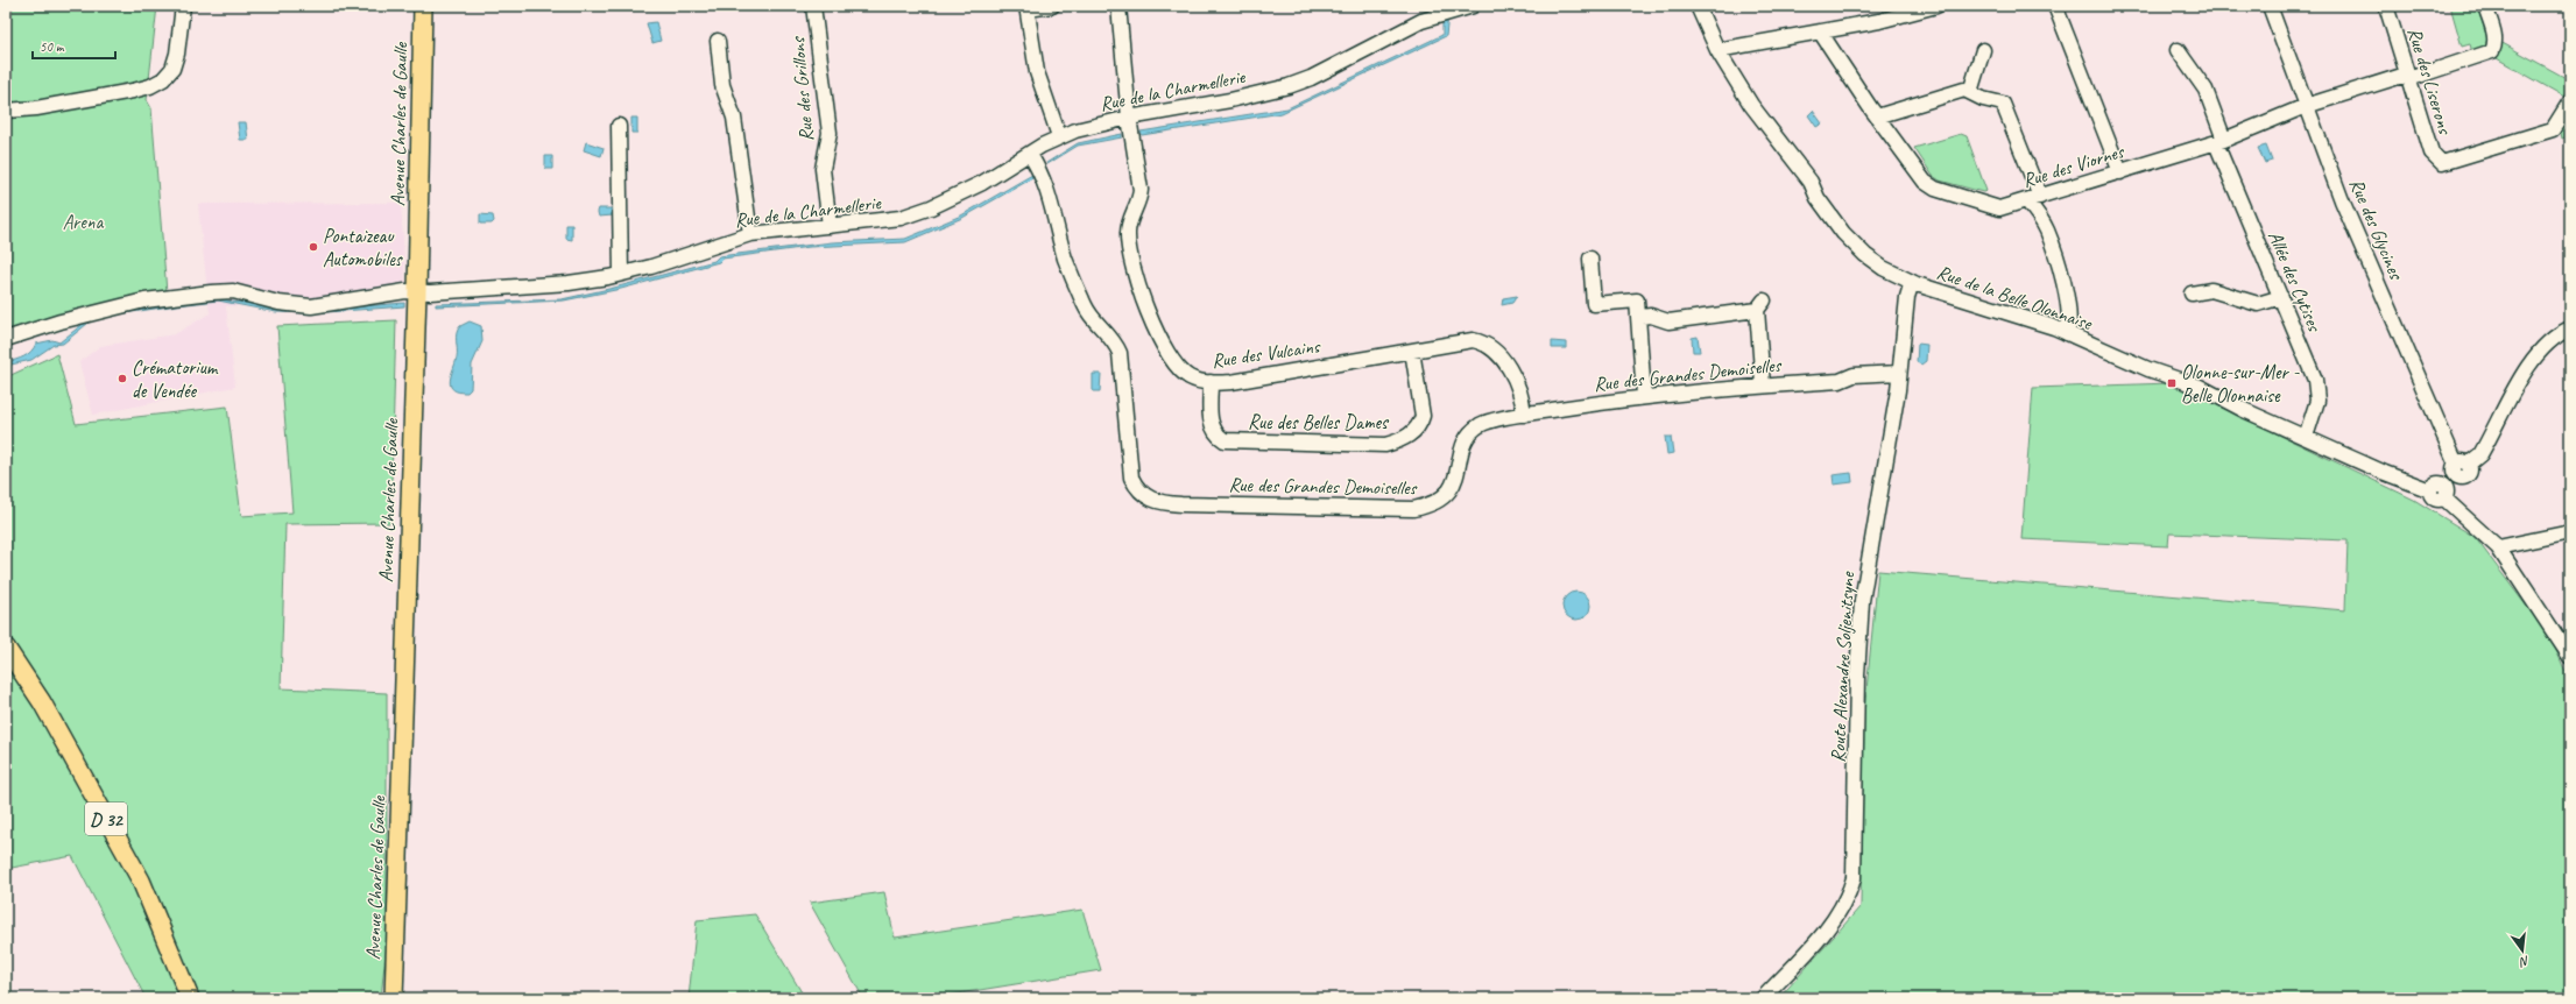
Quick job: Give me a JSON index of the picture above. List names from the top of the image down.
{
  "streets": {
    "main road": ["Avenue Charles de Gaulle", "D 32"],
    "street": [
      "Rue des Liserons",
      "Rue des Grillons",
      "Rue de la Charmellerie",
      "Rue des Viornes",
      "Rue des Glycines",
      "Allée des Cytises",
      "Rue de la Belle Olonnaise",
      "Rue des Vulcains",
      "Rue des Grandes Demoiselles",
      "Rue des Belles Dames",
      "Route Alexandre Soljenitsyne"
    ]
  },
  "crossings": [
    ["Rue des Liserons", "Rue des Viornes"],
    ["Rue des Grillons", "Rue de la Charmellerie"],
    ["Rue de la Charmellerie", "Avenue Charles de Gaulle"],
    ["Rue de la Charmellerie", "Rue des Vulcains"],
    ["Rue de la Charmellerie", "Rue des Grandes Demoiselles"],
    ["Rue des Viornes", "Rue des Glycines"],
    ["Rue des Viornes", "Allée des Cytises"],
    ["Allée des Cytises", "Rue de la Belle Olonnaise"],
    ["Rue de la Belle Olonnaise", "Route Alexandre Soljenitsyne"],
    ["Rue des Vulcains", "Rue des Grandes Demoiselles"],
    ["Rue des Vulcains", "Rue des Belles Dames"],
    ["Rue des Grandes Demoiselles", "Route Alexandre Soljenitsyne"]
  ],
  "parks": ["Arena"],
  "places": {
    "other": ["Pontaizeau Automobiles", "Crématorium de Vendée"],
    "transit": ["Olonne-sur-Mer - Belle Olonnaise"]
  },
  "scale_bar": "50 m",
  "north": "bottom"
}
